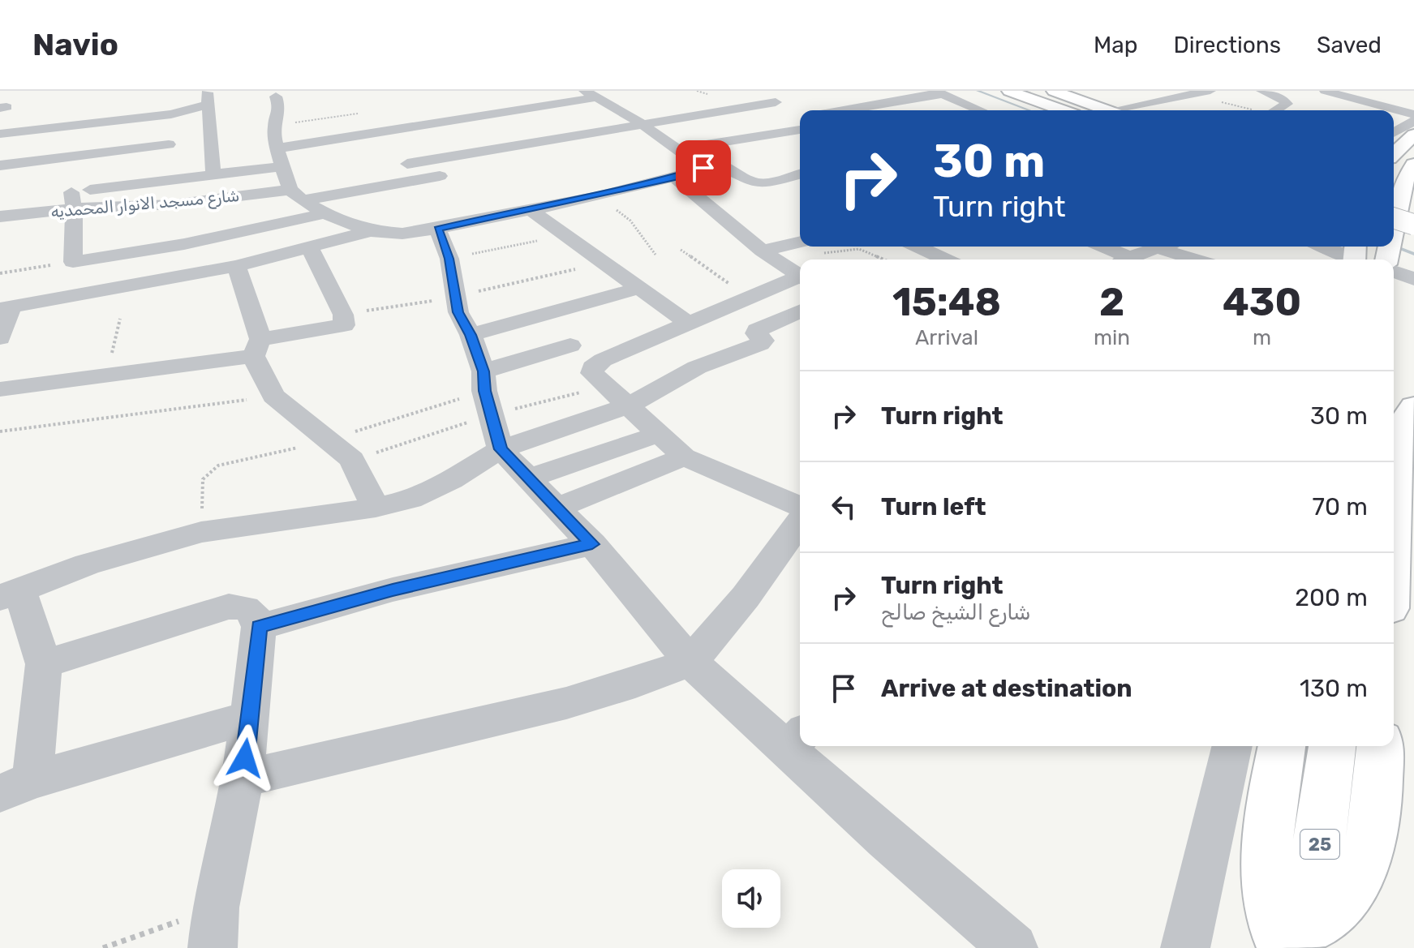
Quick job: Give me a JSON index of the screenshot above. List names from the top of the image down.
{
  "streets": {
    "highway": ["25"],
    "street": ["شارع مسجد الانوار المحمديه"]
  },
  "page": {
    "header": "Navio",
    "nav": ["Map", "Directions", "Saved"],
    "turn": ["30 m", "Turn right"],
    "eta": [
      "15:48",
      "Arrival",
      "2",
      "min",
      "430",
      "m"
    ],
    "list": [
      {
        "name": "Turn right",
        "value": "30 m"
      },
      {
        "name": "Turn left",
        "value": "70 m"
      },
      {
        "name": "Turn right",
        "note": "شارع الشيخ صالح",
        "value": "200 m"
      },
      {
        "name": "Arrive at destination",
        "value": "130 m"
      }
    ]
  }
}
